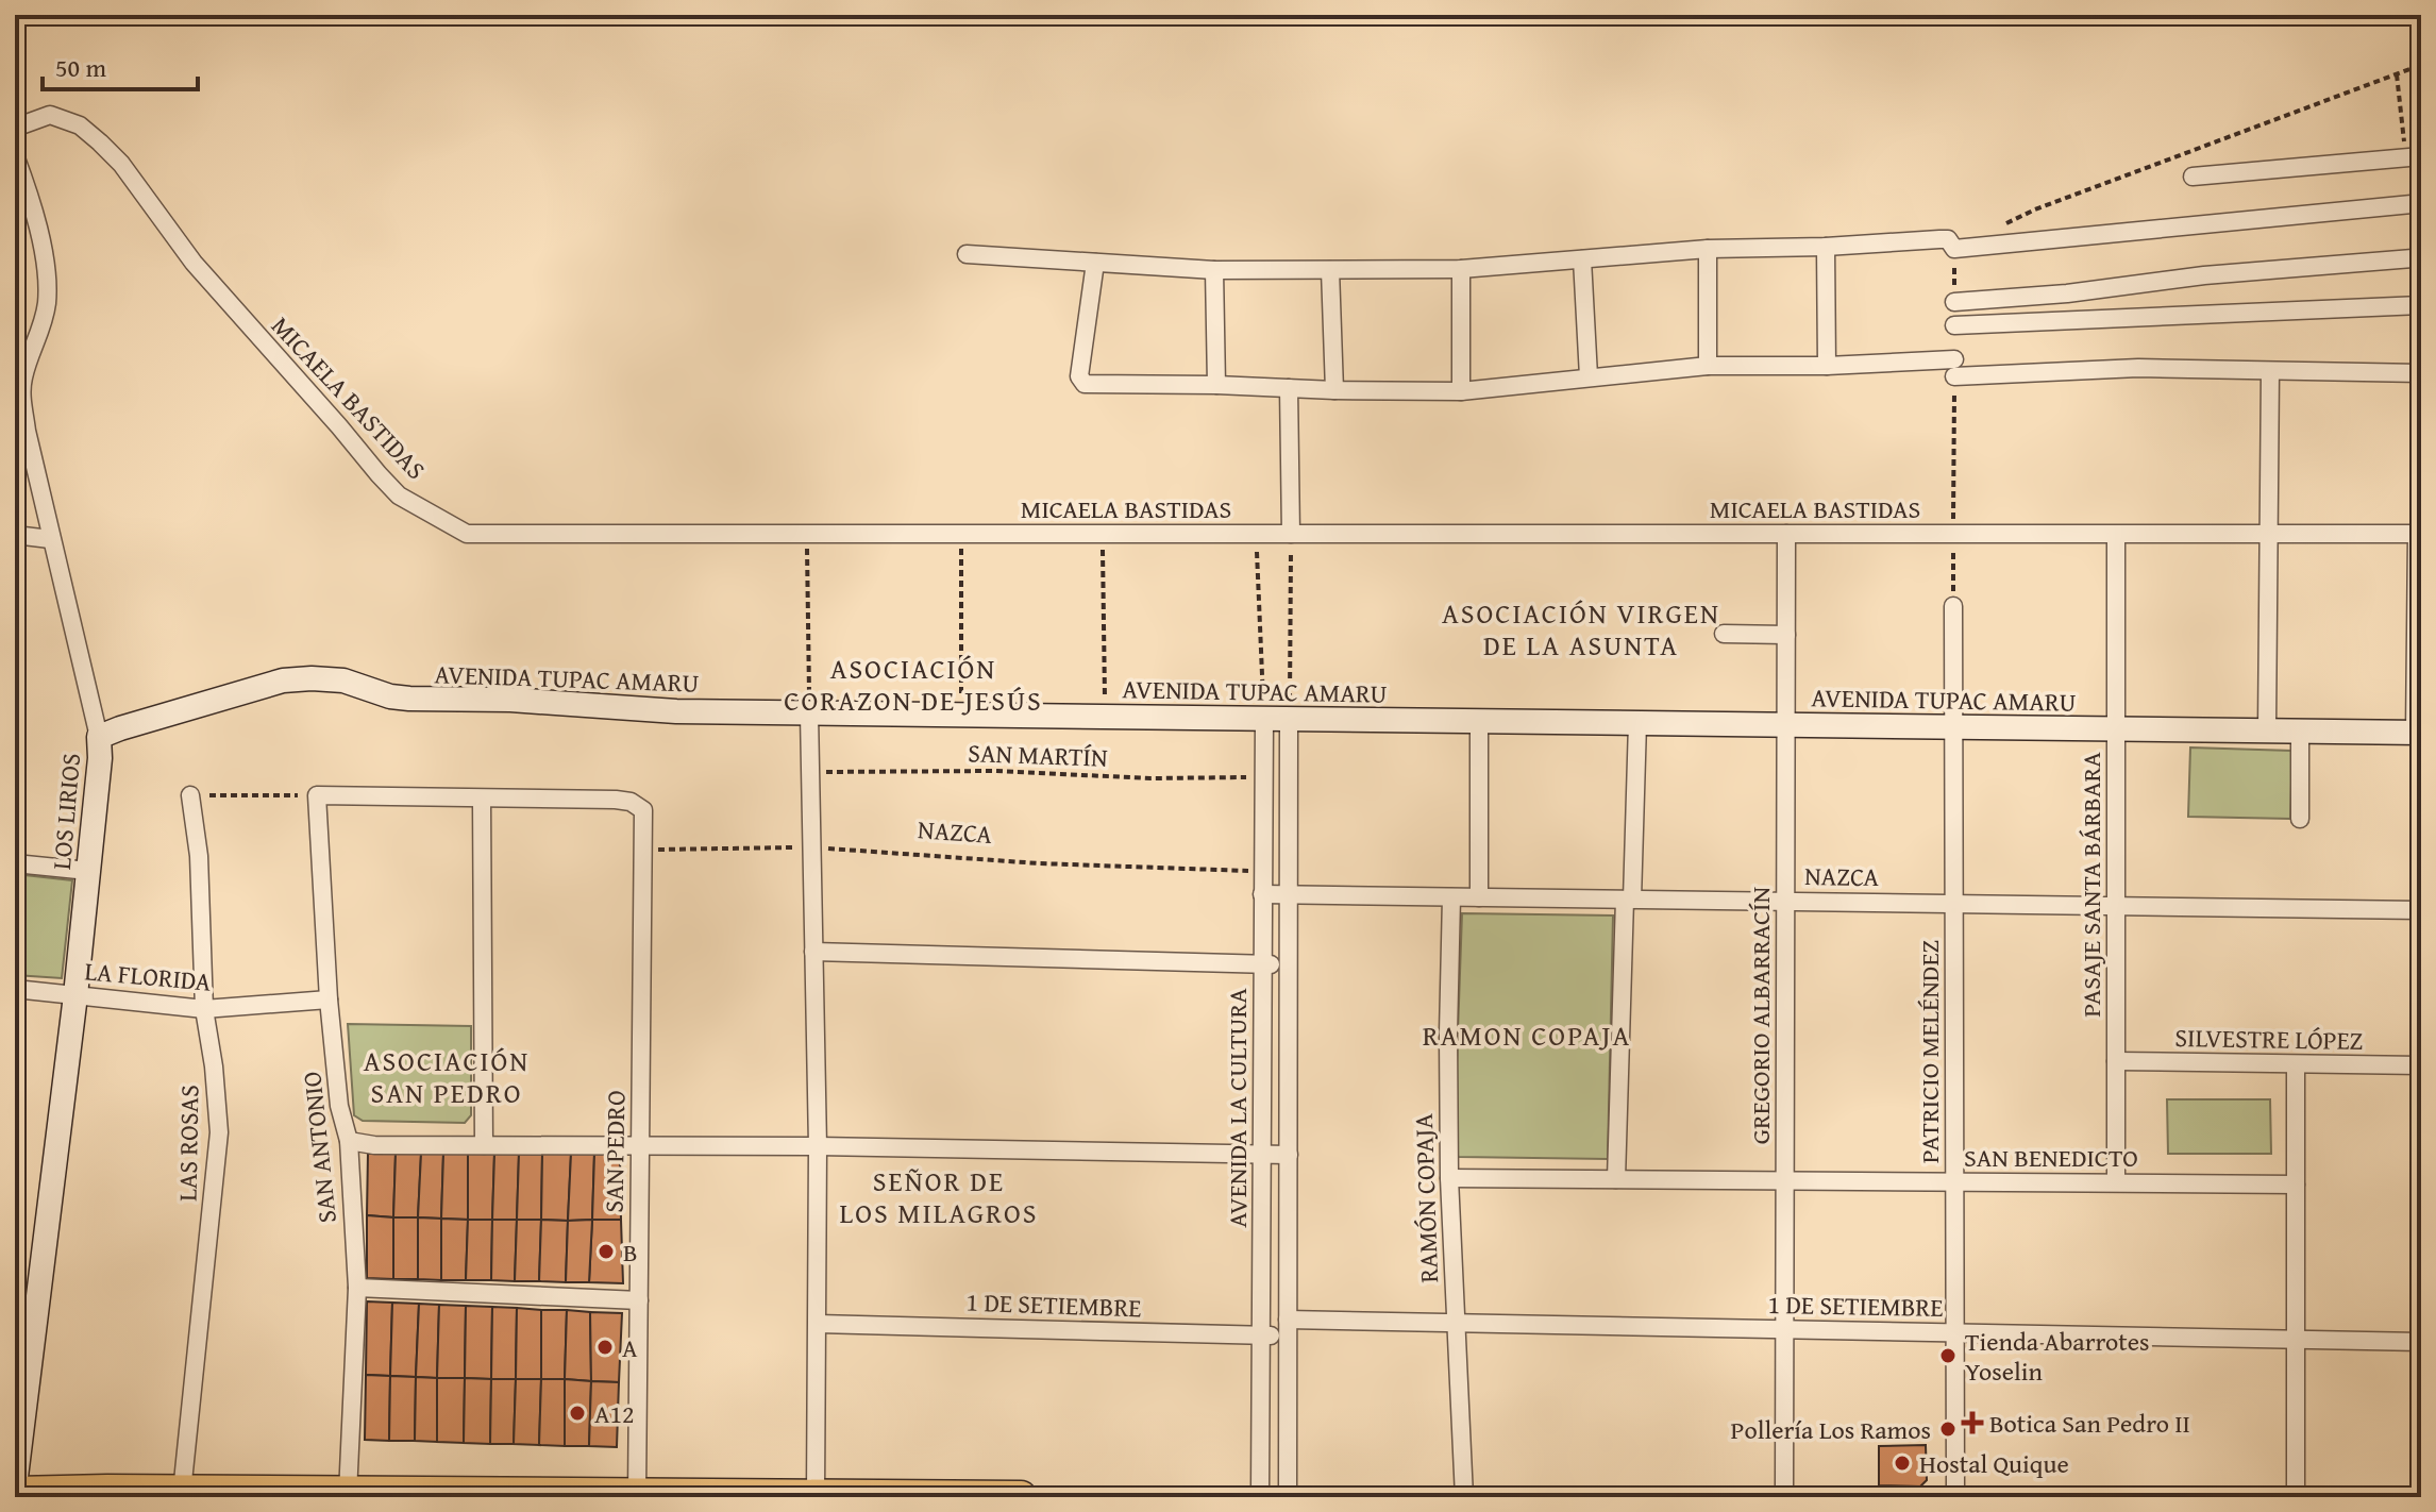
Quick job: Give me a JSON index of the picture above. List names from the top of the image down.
{
  "streets": {
    "street": [
      "MICAELA BASTIDAS",
      "AVENIDA TUPAC AMARU",
      "LOS LIRIOS",
      "NAZCA",
      "PASAJE SANTA BÁRBARA",
      "LA FLORIDA",
      "GREGORIO ALBARRACÍN",
      "SILVESTRE LÓPEZ",
      "PATRICIO MELÉNDEZ",
      "AVENIDA LA CULTURA",
      "LAS ROSAS",
      "SAN ANTONIO",
      "SAN PEDRO",
      "SAN BENEDICTO",
      "RAMÓN COPAJA",
      "1 DE SETIEMBRE"
    ],
    "path": ["SAN MARTÍN"]
  },
  "crossings": [
    ["MICAELA BASTIDAS", "PASAJE SANTA BÁRBARA"],
    ["MICAELA BASTIDAS", "GREGORIO ALBARRACÍN"],
    ["AVENIDA TUPAC AMARU", "LOS LIRIOS"],
    ["AVENIDA TUPAC AMARU", "PASAJE SANTA BÁRBARA"],
    ["AVENIDA TUPAC AMARU", "GREGORIO ALBARRACÍN"],
    ["AVENIDA TUPAC AMARU", "PATRICIO MELÉNDEZ"],
    ["AVENIDA TUPAC AMARU", "AVENIDA LA CULTURA"],
    ["SAN MARTÍN", "AVENIDA LA CULTURA"],
    ["LOS LIRIOS", "LA FLORIDA"],
    ["NAZCA", "PASAJE SANTA BÁRBARA"],
    ["NAZCA", "GREGORIO ALBARRACÍN"],
    ["NAZCA", "PATRICIO MELÉNDEZ"],
    ["NAZCA", "AVENIDA LA CULTURA"],
    ["NAZCA", "SAN PEDRO"],
    ["NAZCA", "RAMÓN COPAJA"],
    ["PASAJE SANTA BÁRBARA", "SILVESTRE LÓPEZ"],
    ["PASAJE SANTA BÁRBARA", "SAN BENEDICTO"],
    ["LA FLORIDA", "LAS ROSAS"],
    ["LA FLORIDA", "SAN ANTONIO"],
    ["GREGORIO ALBARRACÍN", "SAN BENEDICTO"],
    ["GREGORIO ALBARRACÍN", "1 DE SETIEMBRE"],
    ["PATRICIO MELÉNDEZ", "SAN BENEDICTO"],
    ["PATRICIO MELÉNDEZ", "1 DE SETIEMBRE"],
    ["AVENIDA LA CULTURA", "1 DE SETIEMBRE"],
    ["SAN BENEDICTO", "RAMÓN COPAJA"],
    ["RAMÓN COPAJA", "1 DE SETIEMBRE"]
  ],
  "districts": [
    "ASOCIACIÓN VIRGEN DE LA ASUNTA",
    "ASOCIACIÓN CORAZON DE JESÚS",
    "RAMON COPAJA",
    "ASOCIACIÓN SAN PEDRO",
    "SEÑOR DE LOS MILAGROS"
  ],
  "places": {
    "other": [
      "B",
      "A",
      "Tienda Abarrotes Yoselin",
      "A12",
      "Pollería Los Ramos",
      "Hostal Quique"
    ],
    "health": ["Botica San Pedro II"]
  },
  "scale_bar": "50 m"
}
